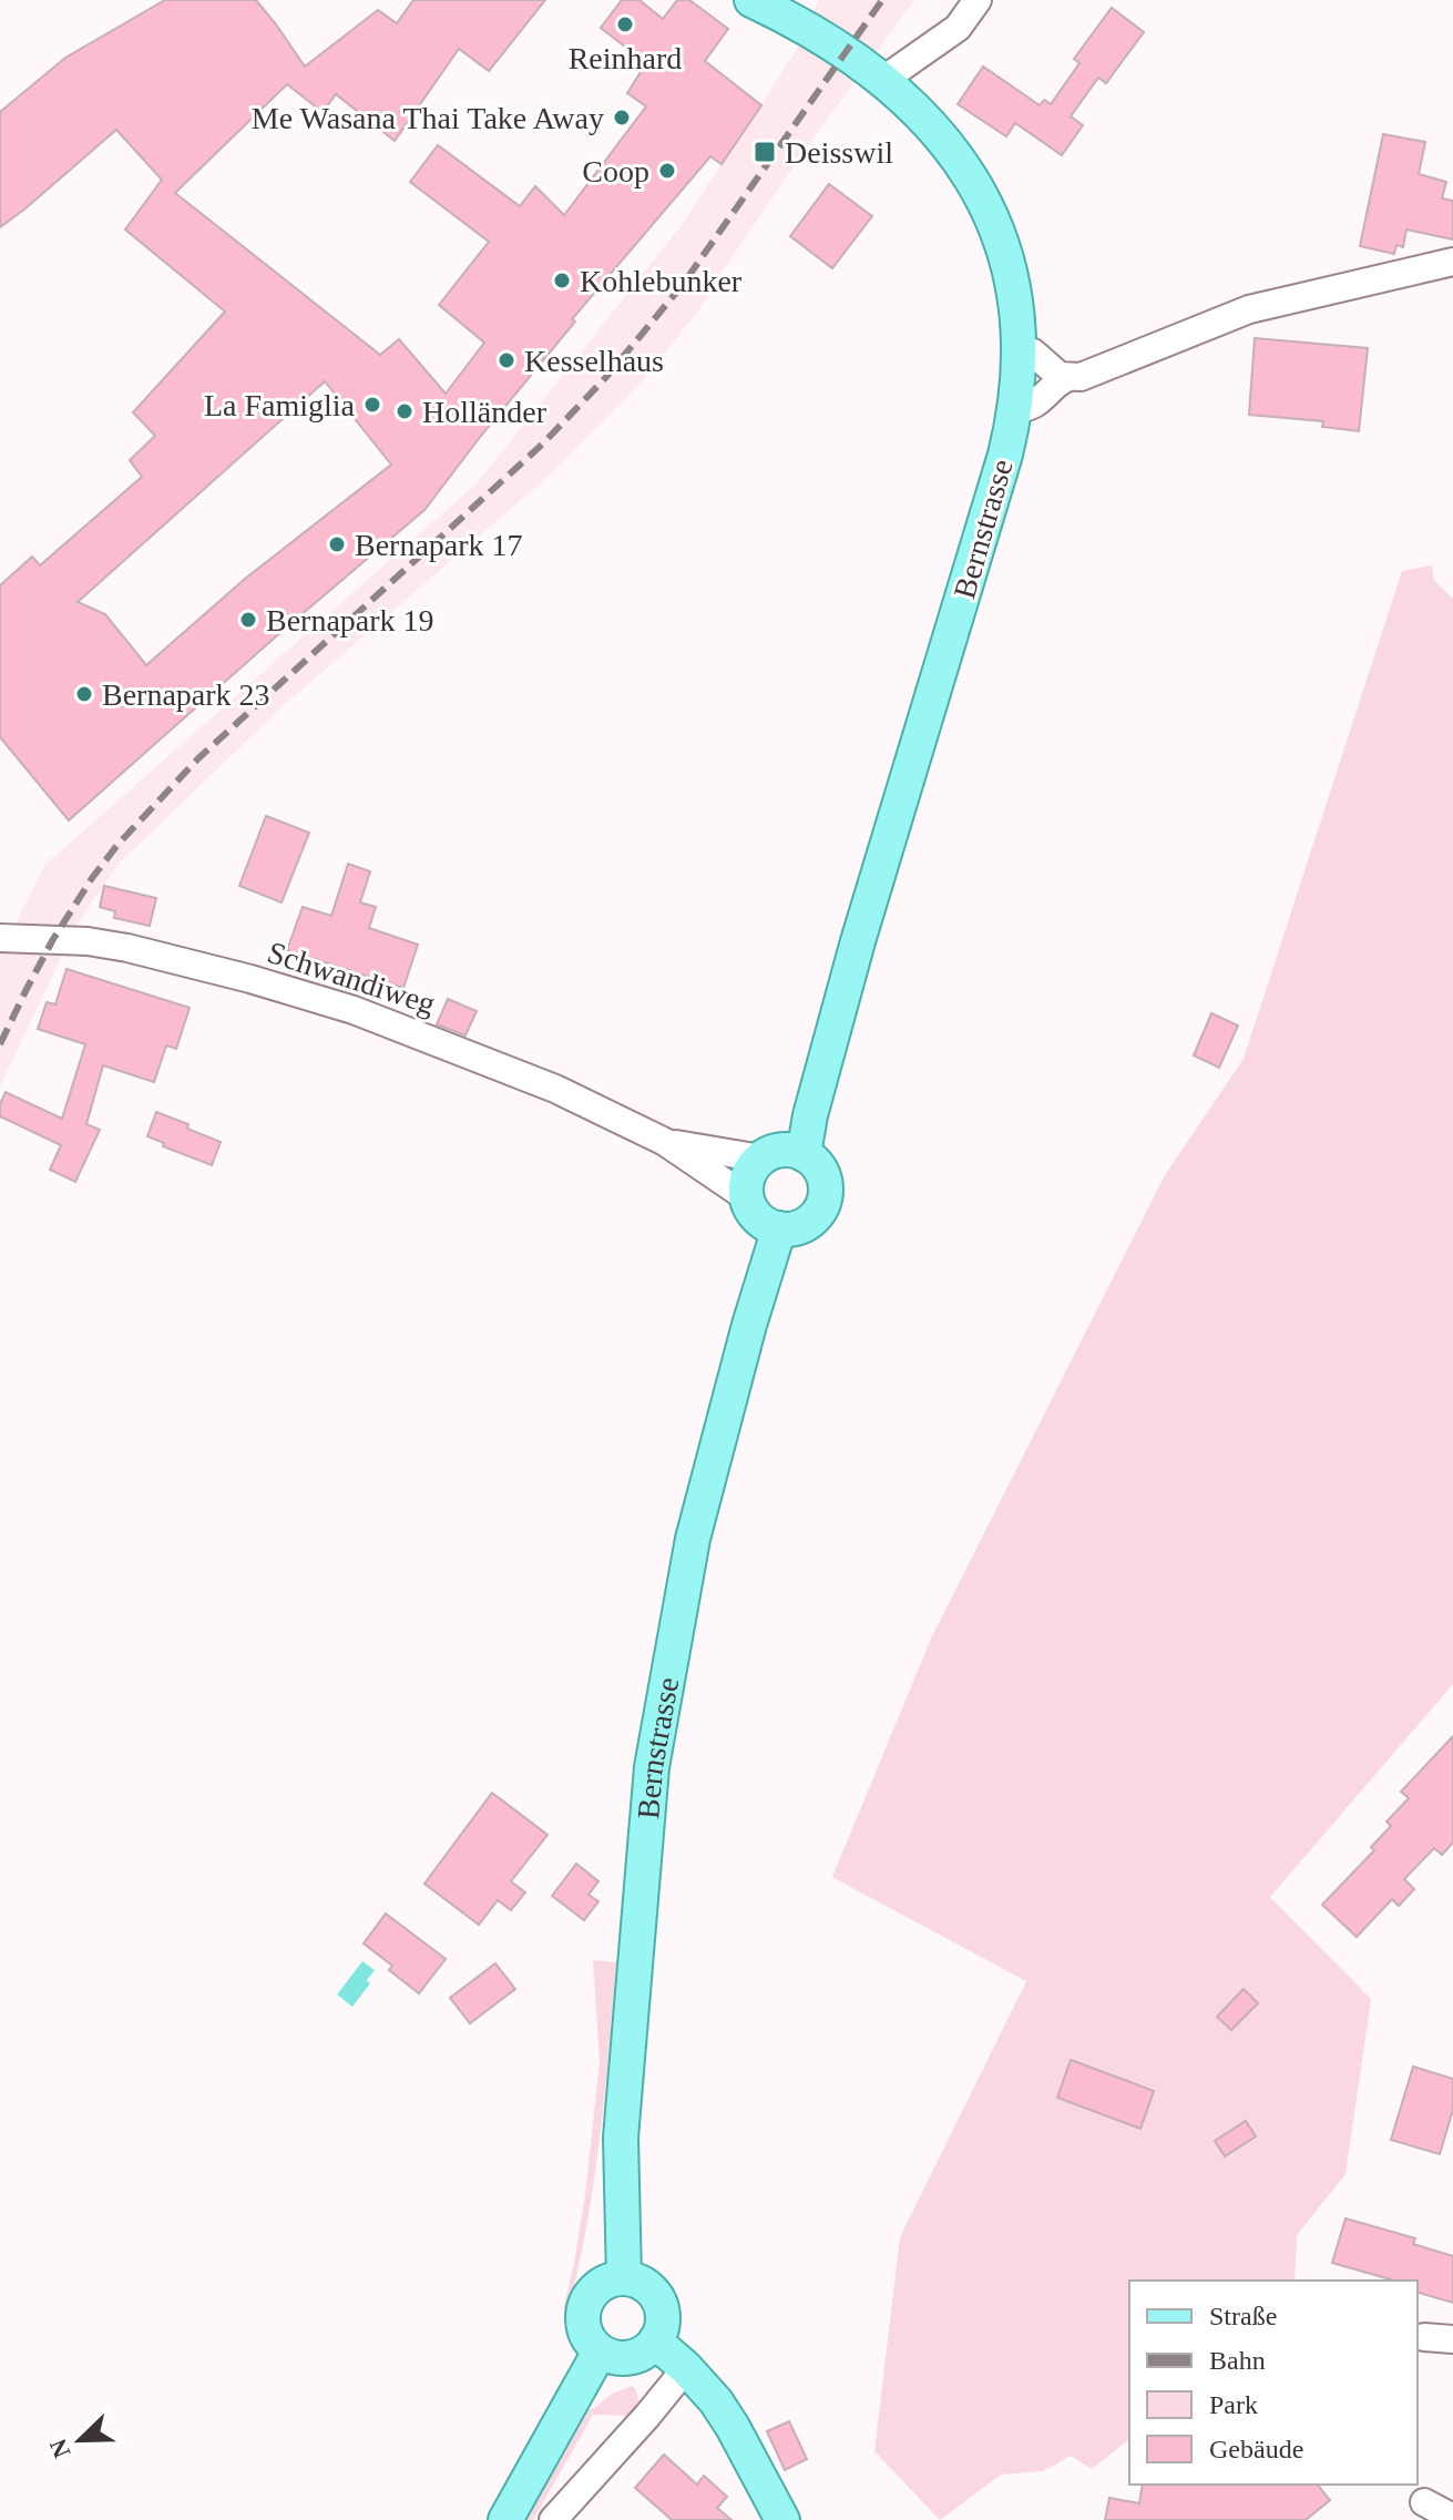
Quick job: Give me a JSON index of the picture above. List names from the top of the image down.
{
  "streets": {
    "main road": ["Bernstrasse"],
    "street": ["Schwandiweg"]
  },
  "crossings": [
    ["Bernstrasse", "Schwandiweg"]
  ],
  "places": {
    "other": [
      "Reinhard",
      "Me Wasana Thai Take Away",
      "Coop",
      "Kohlebunker",
      "Kesselhaus",
      "La Famiglia",
      "Holländer",
      "Bernapark 17",
      "Bernapark 19",
      "Bernapark 23"
    ],
    "transit": ["Deisswil"]
  },
  "legend": [
    "Straße",
    "Bahn",
    "Park",
    "Gebäude"
  ],
  "north": "bottom left"
}
